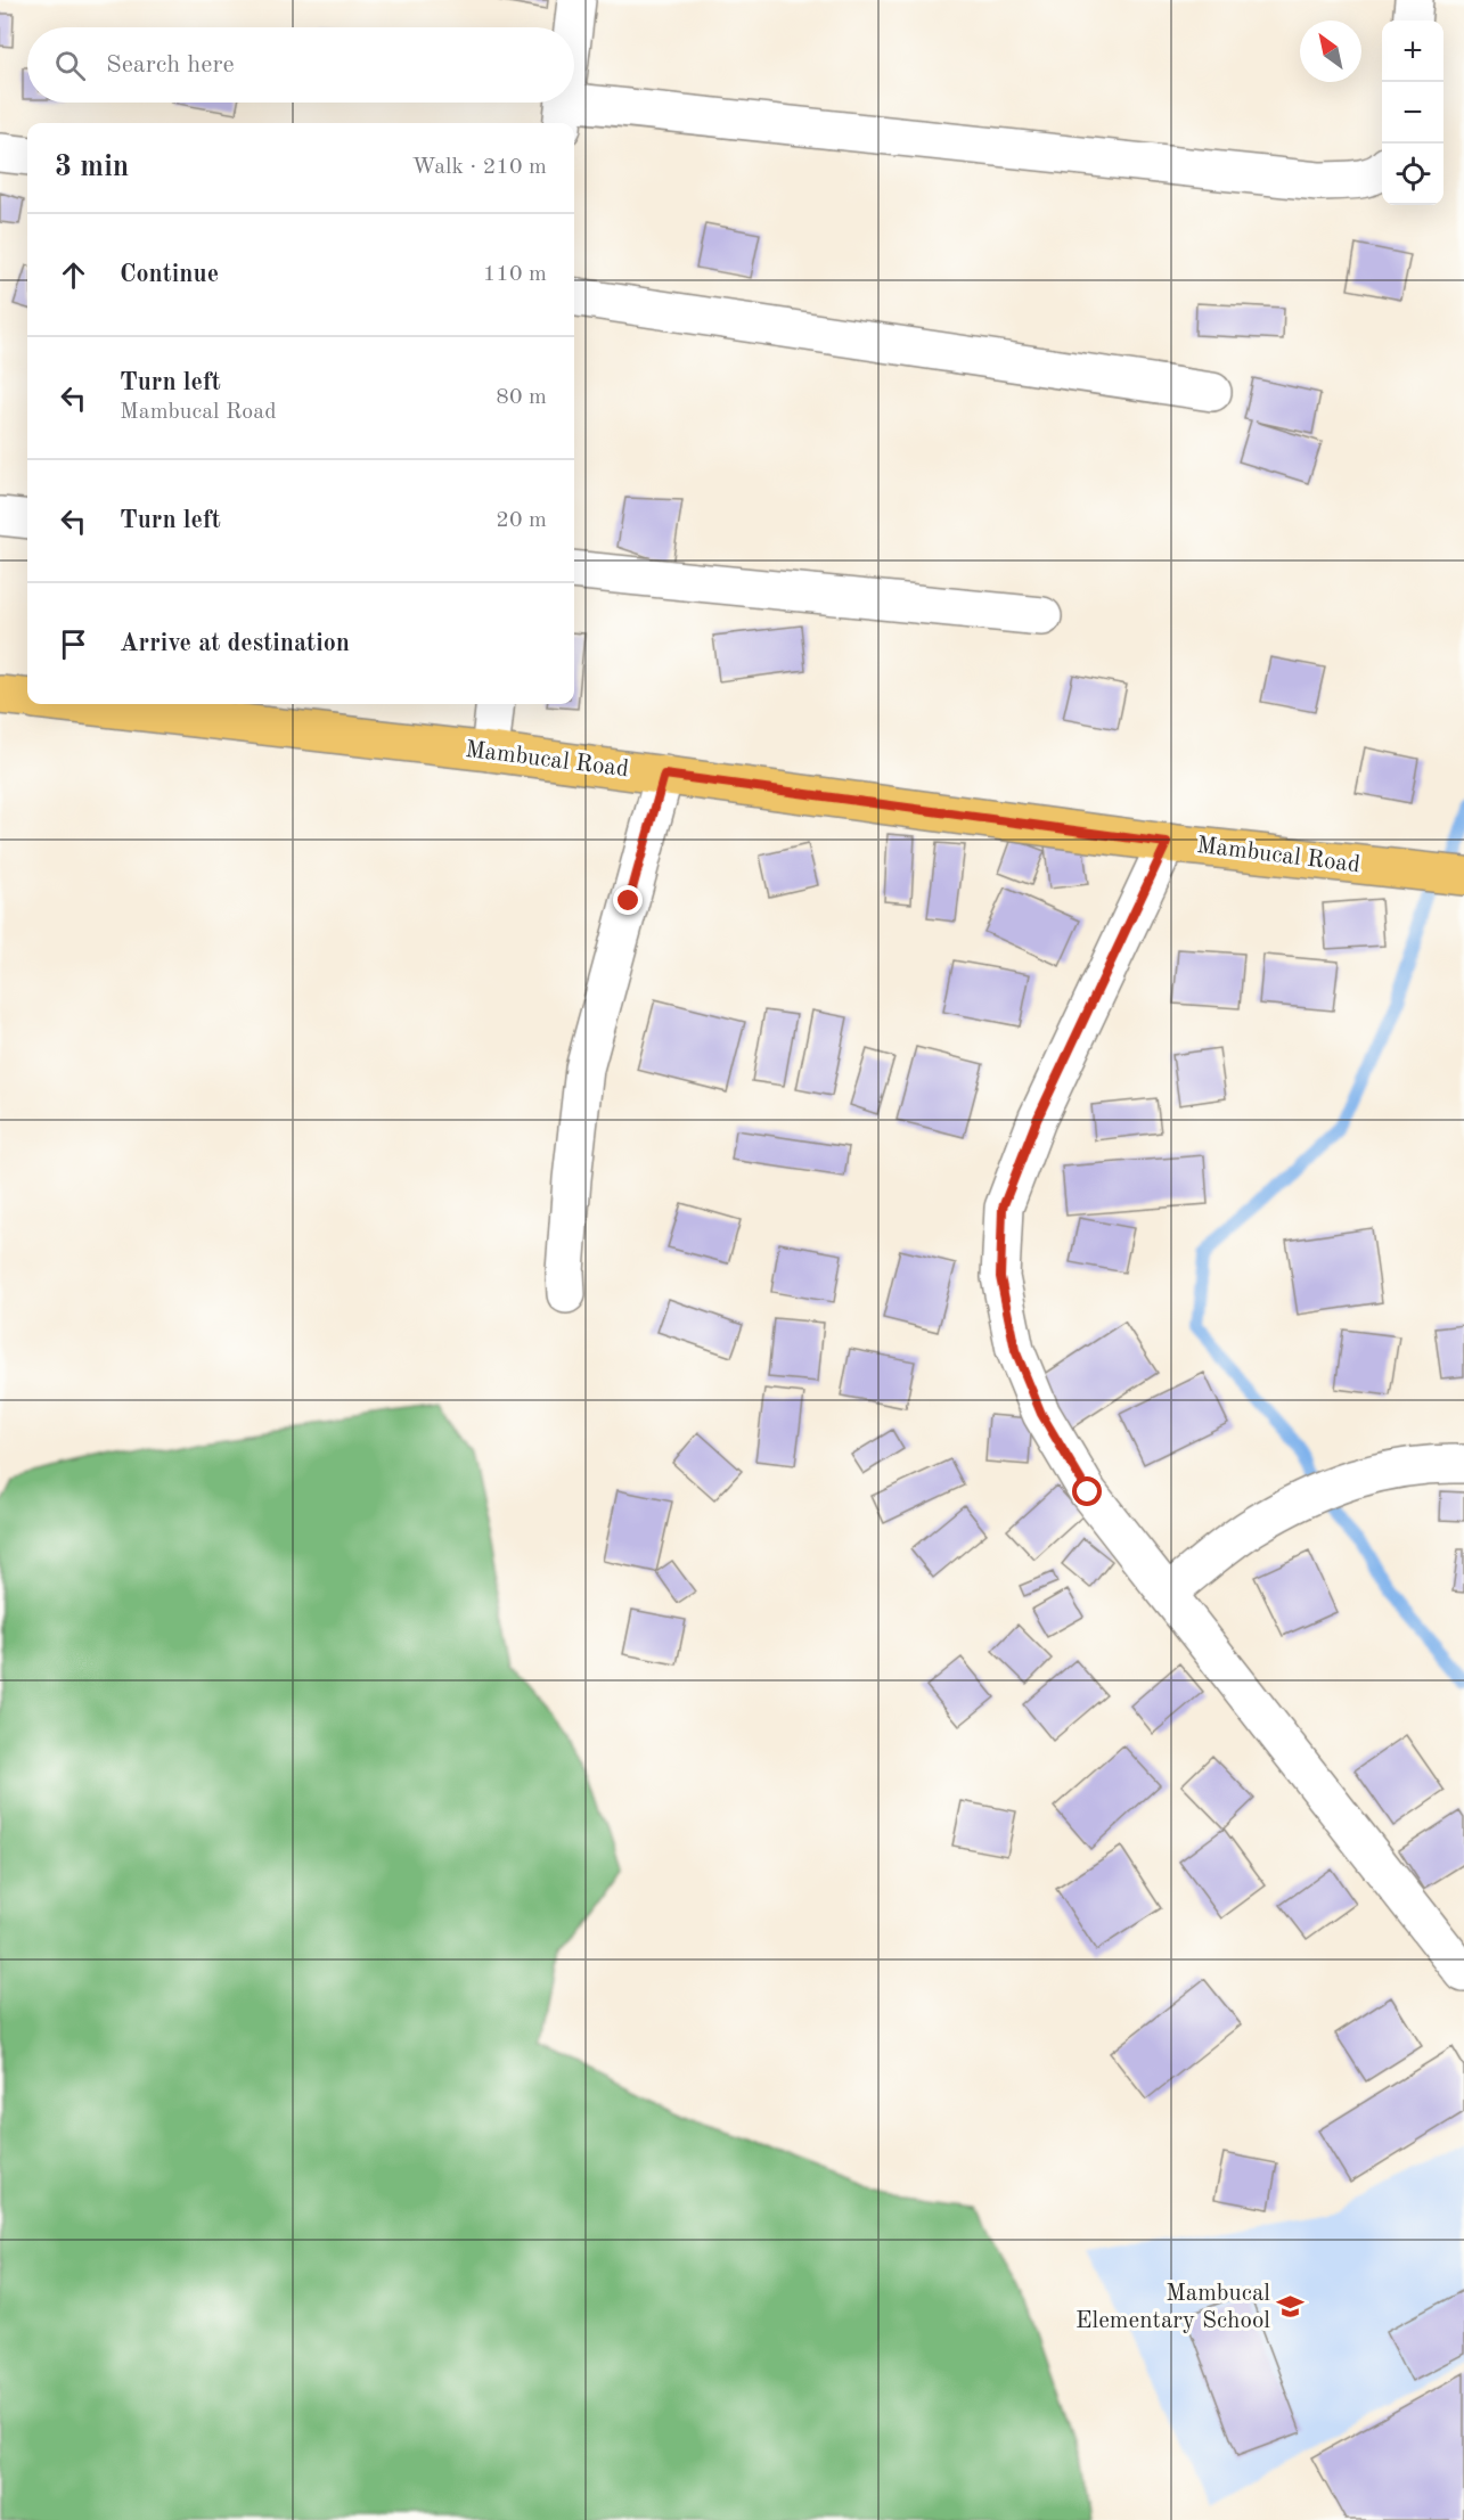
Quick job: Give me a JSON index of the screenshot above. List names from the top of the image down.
{
  "streets": {
    "main road": ["Mambucal Road"]
  },
  "places": {
    "school or university": ["Mambucal Elementary School"]
  },
  "north": "top left",
  "page": {
    "map_buttons": ["+", "−"],
    "search": "Search here",
    "heading": ["3 min", "Walk · 210 m"],
    "list": [
      ["Continue", "110 m"],
      ["Turn left", "Mambucal Road", "80 m"],
      ["Turn left", "20 m"],
      "Arrive at destination"
    ]
  }
}
